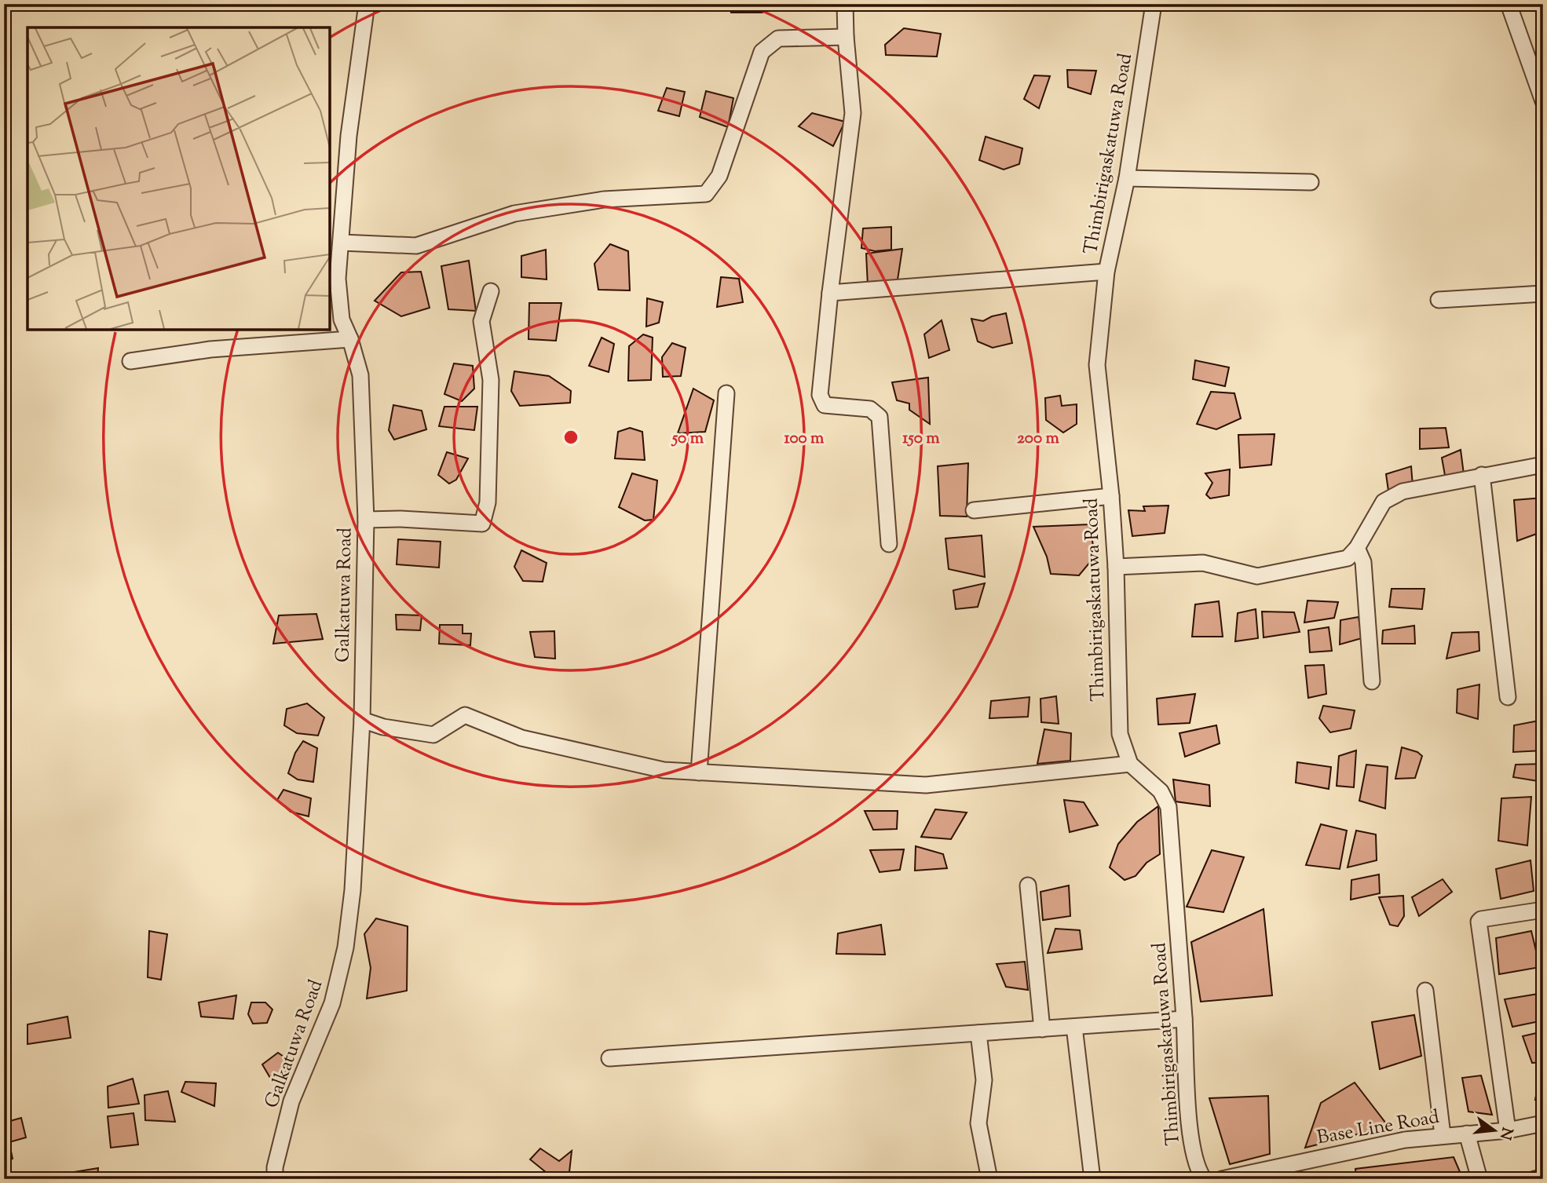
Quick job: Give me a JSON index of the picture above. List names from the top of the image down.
{
  "streets": {
    "street": ["Thimbirigaskatuwa Road", "Galkatuwa Road", "Base Line Road"]
  },
  "north": "right",
  "rings": [
    "50 m",
    "100 m",
    "150 m",
    "200 m"
  ]
}
